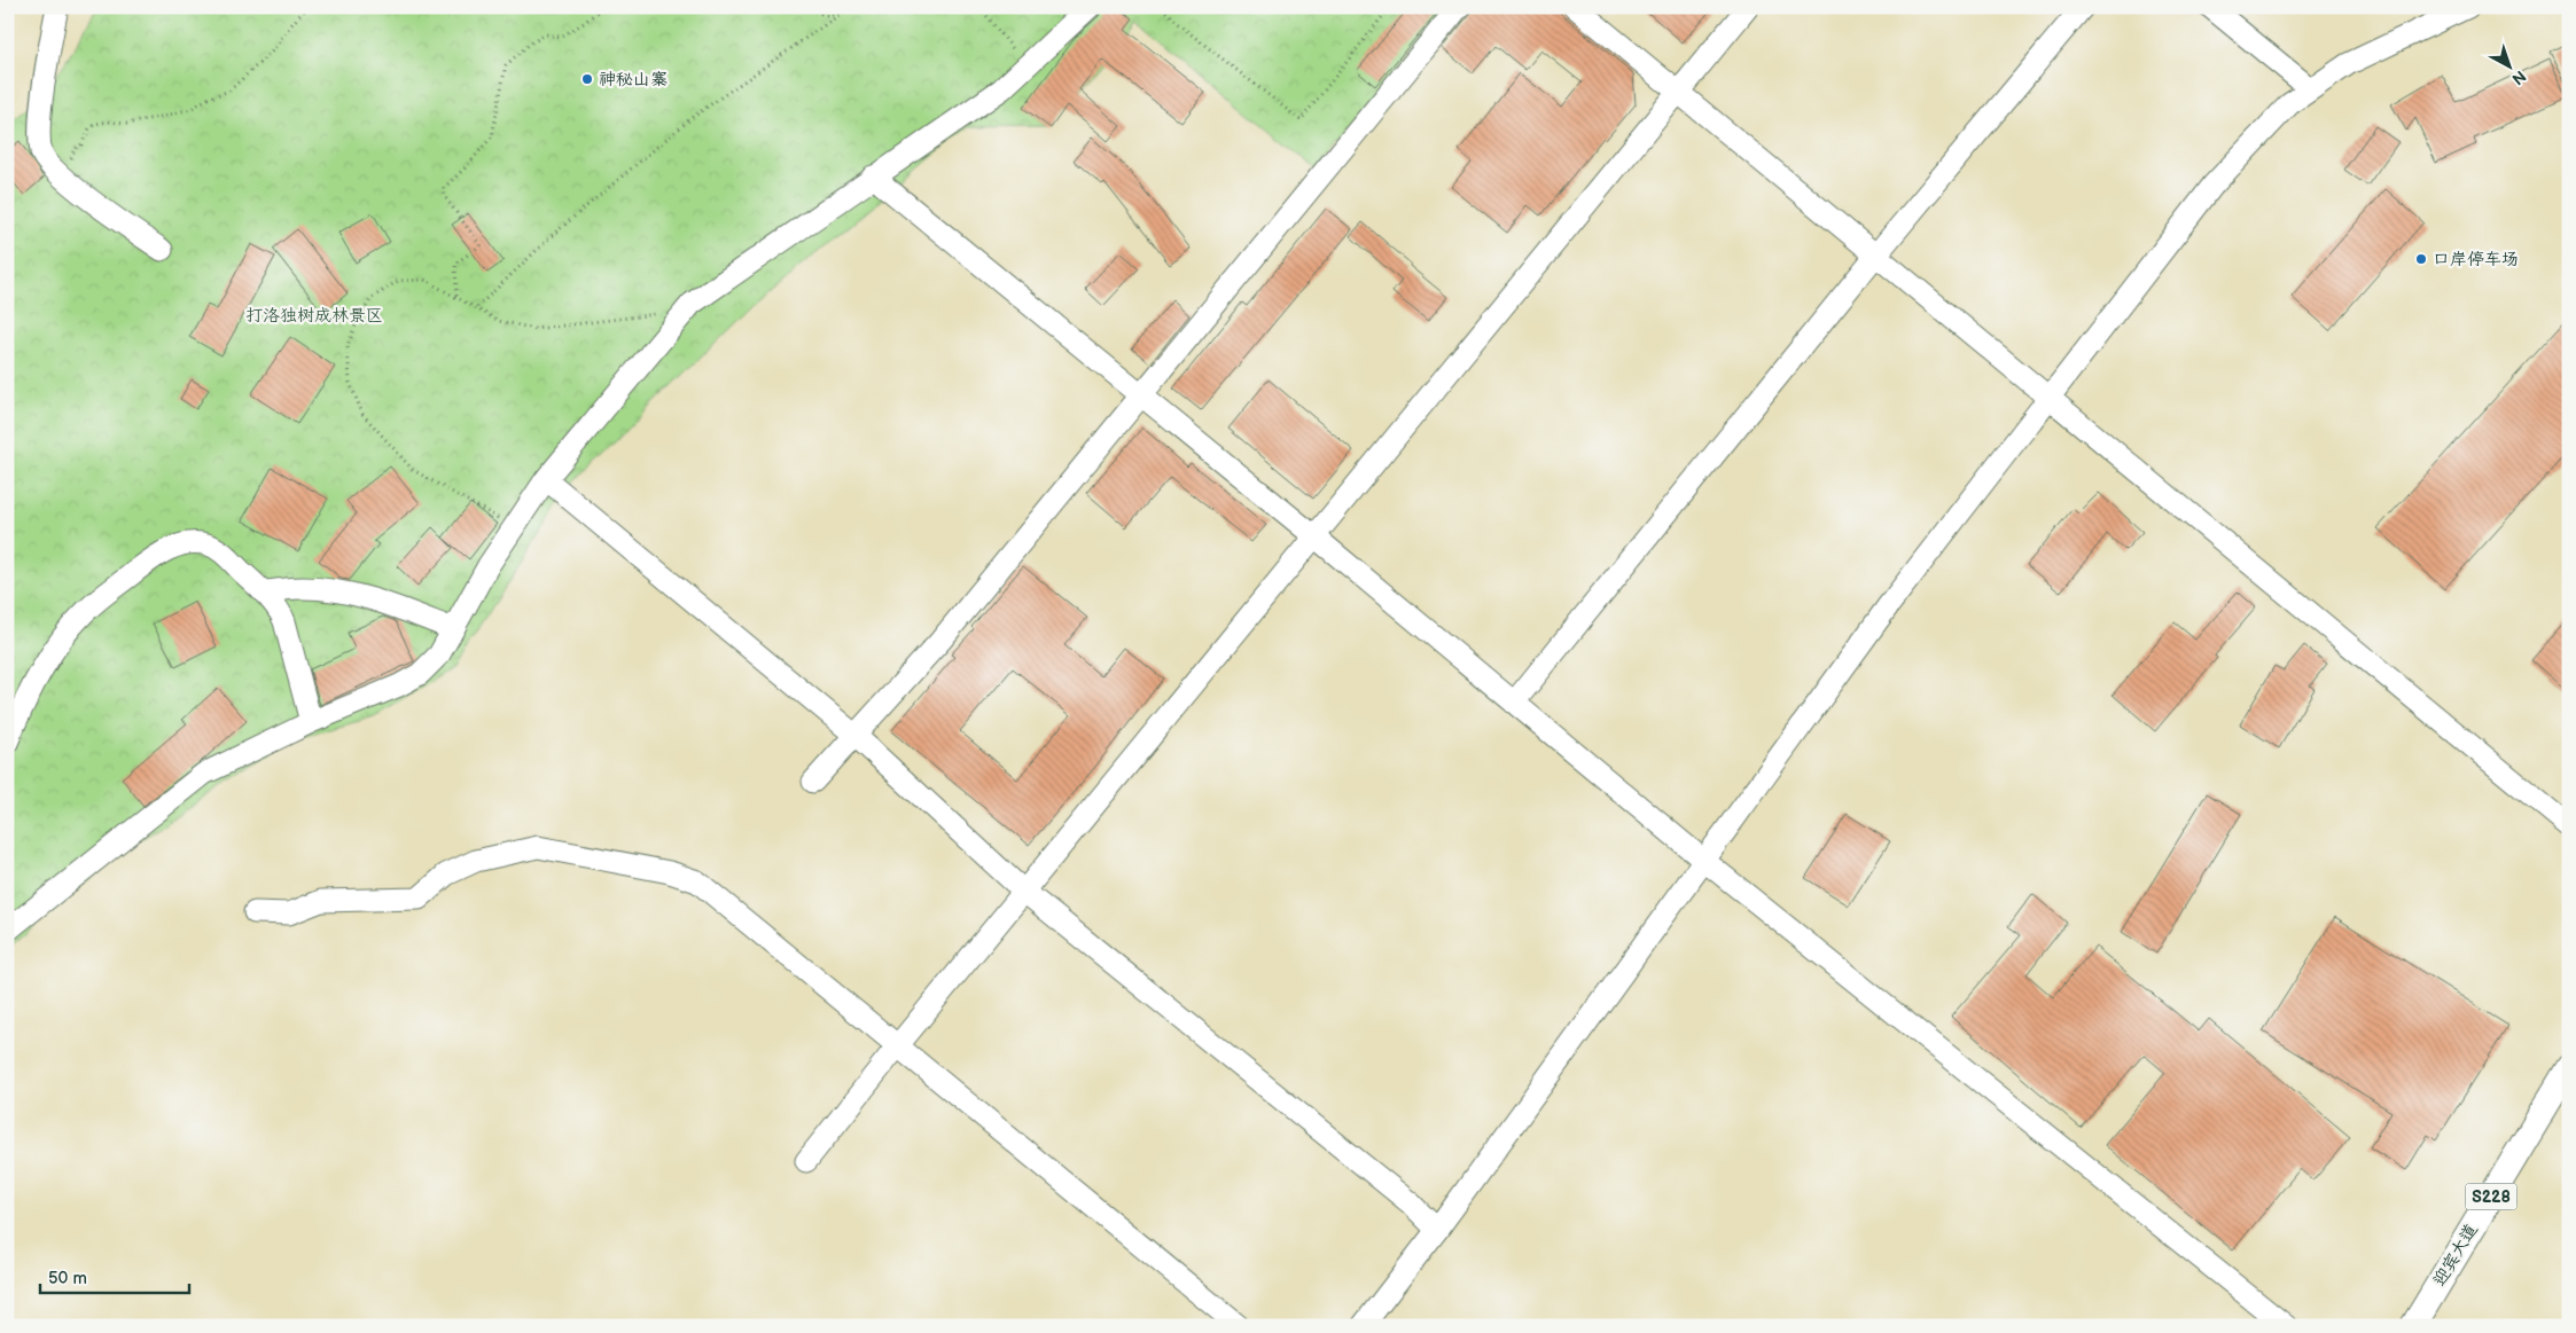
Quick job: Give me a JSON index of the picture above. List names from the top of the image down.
{
  "streets": {
    "main road": ["S228", "迎宾大道"]
  },
  "parks": ["打洛独树成林景区"],
  "places": ["神秘山寨", "口岸停车场"],
  "scale_bar": "50 m",
  "north": "bottom right"
}
